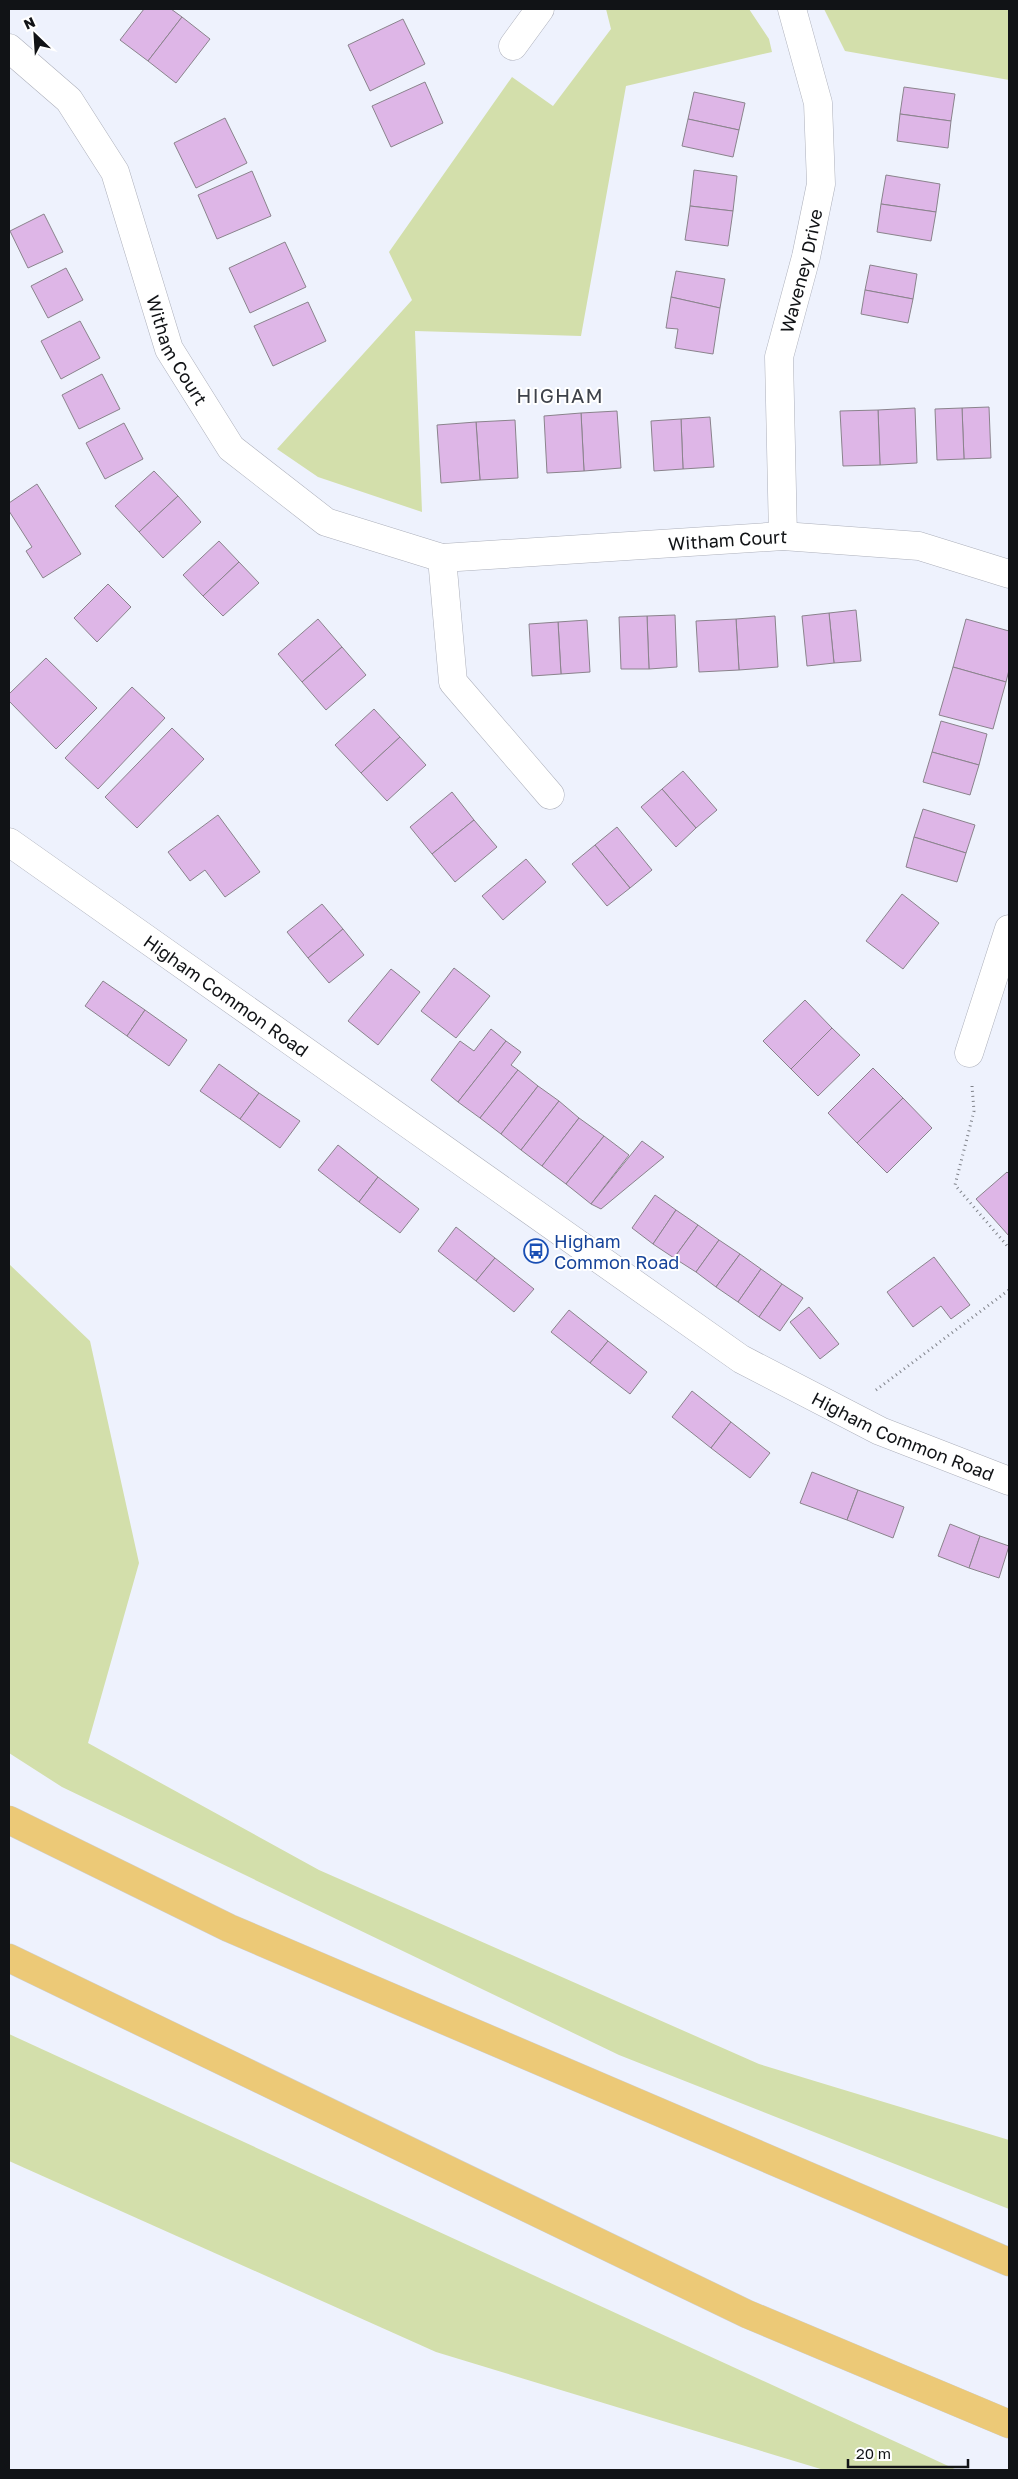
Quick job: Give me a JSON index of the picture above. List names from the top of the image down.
{
  "streets": {
    "street": ["Waveney Drive", "Witham Court", "Higham Common Road"]
  },
  "crossings": [
    ["Waveney Drive", "Witham Court"]
  ],
  "districts": ["HIGHAM"],
  "places": {
    "bus stop": ["Higham Common Road"]
  },
  "scale_bar": "20 m",
  "north": "top left"
}
